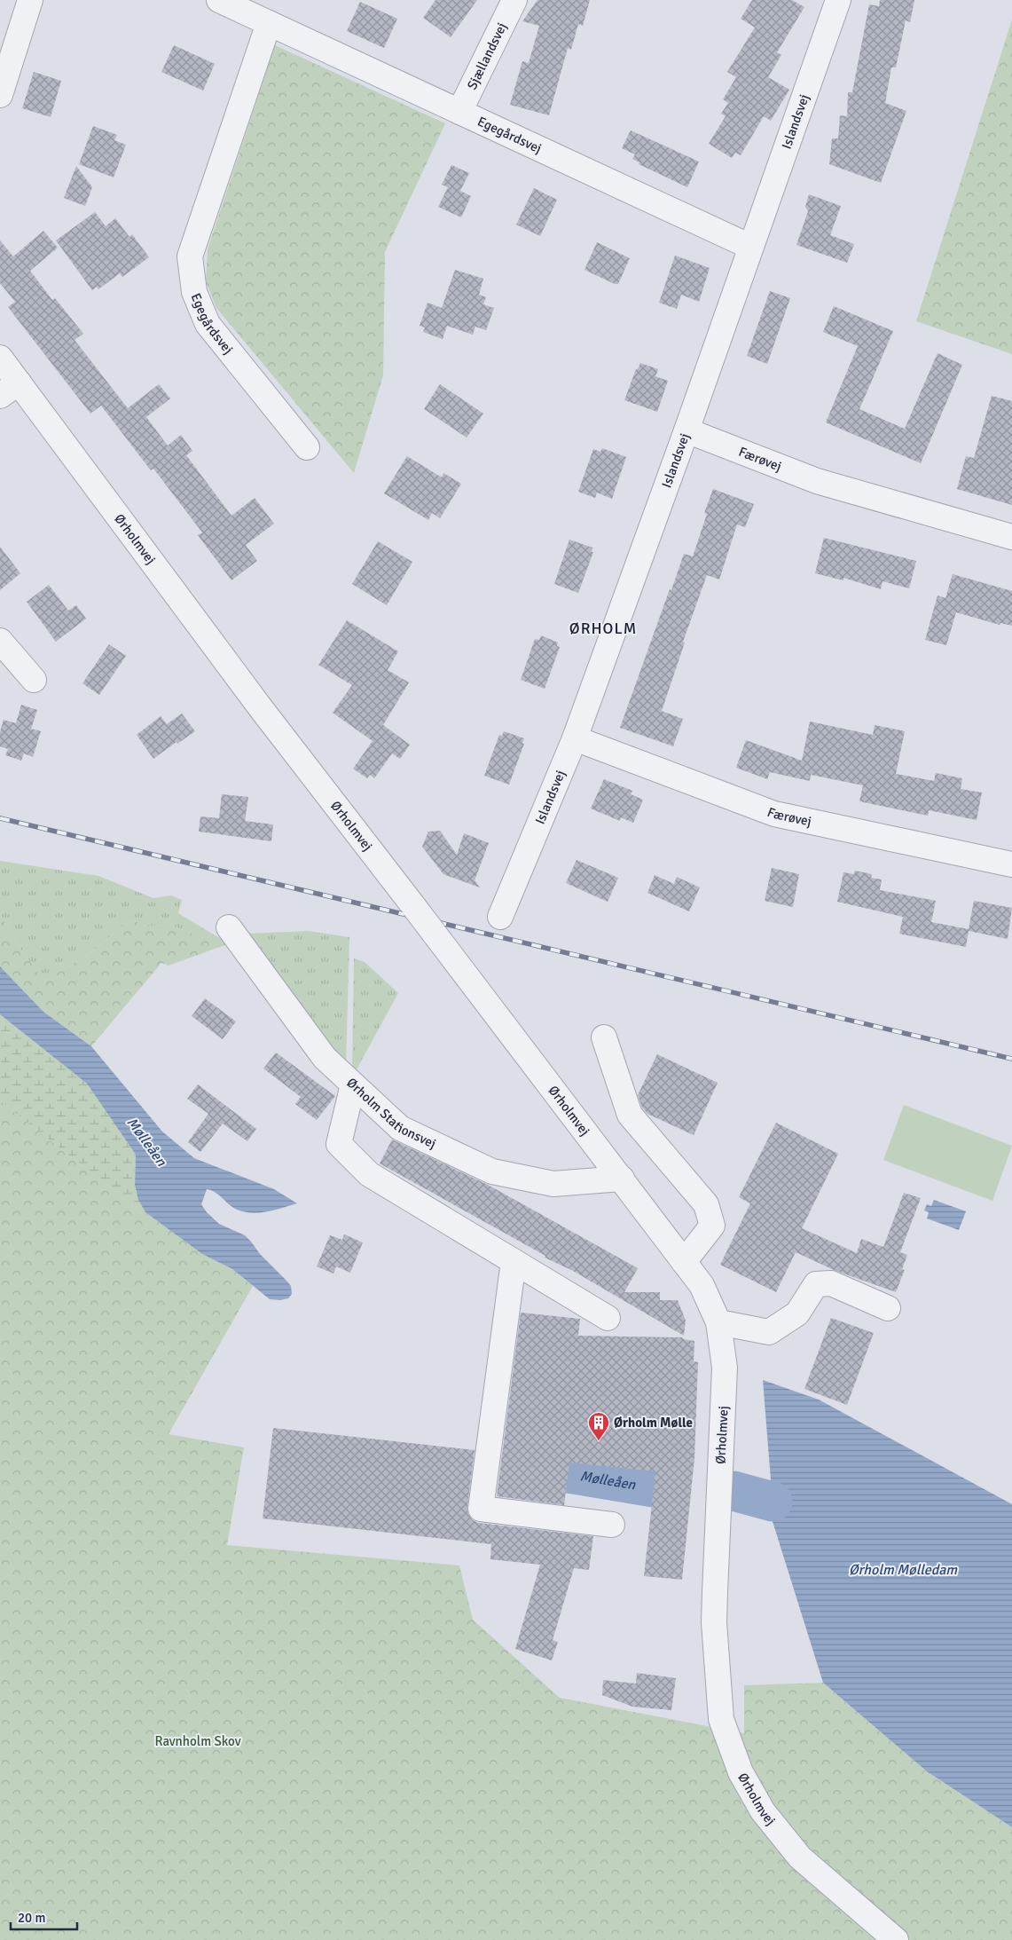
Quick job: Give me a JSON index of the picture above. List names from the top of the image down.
{
  "streets": {
    "street": [
      "Sjællandsvej",
      "Islandsvej",
      "Egegårdsvej",
      "Færøvej",
      "Ørholmvej",
      "Ørholm Stationsvej"
    ]
  },
  "crossings": [
    ["Sjællandsvej", "Egegårdsvej"],
    ["Islandsvej", "Egegårdsvej"],
    ["Islandsvej", "Færøvej"],
    ["Ørholmvej", "Ørholm Stationsvej"]
  ],
  "districts": ["ØRHOLM"],
  "water": ["Mølleåen", "Ørholm Mølledam"],
  "parks": ["Ravnholm Skov"],
  "places": {
    "building": ["Ørholm Mølle"]
  },
  "scale_bar": "20 m"
}
